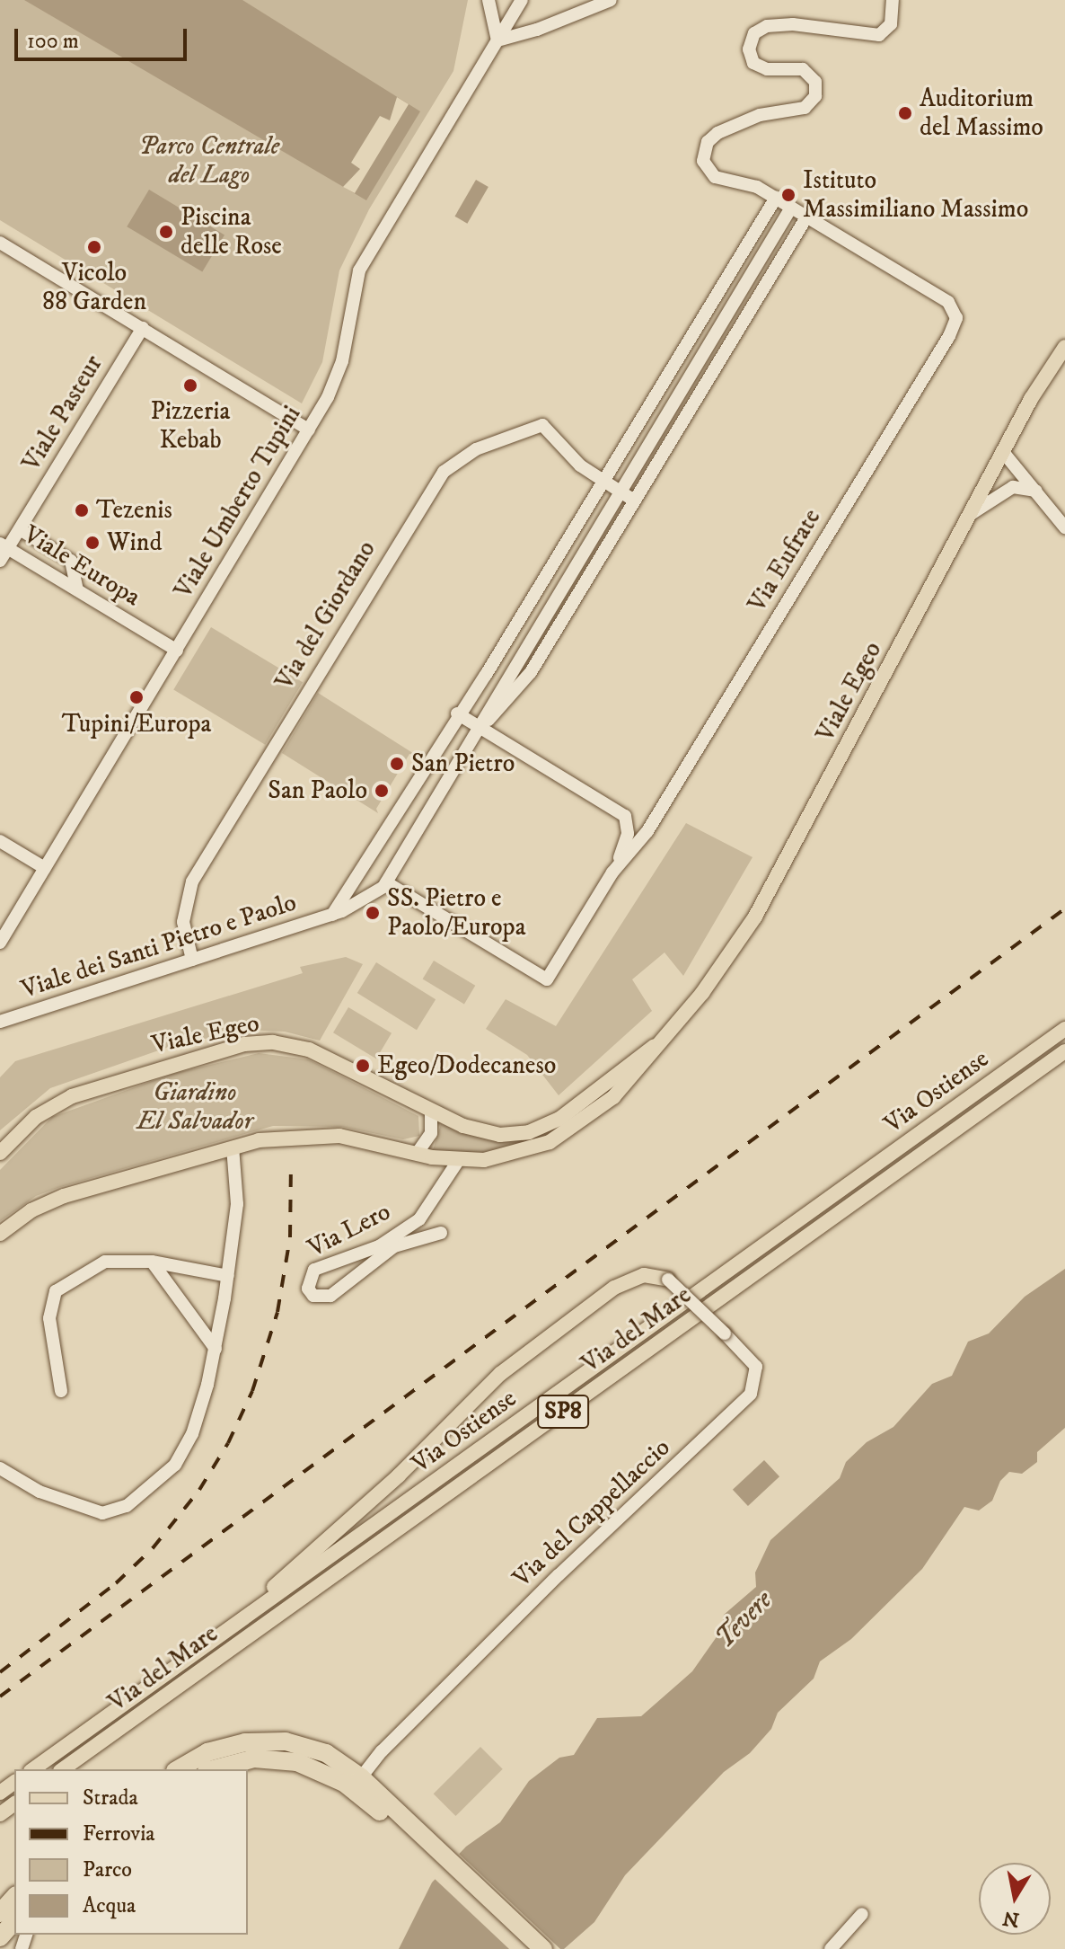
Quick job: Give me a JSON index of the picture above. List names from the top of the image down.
{
  "streets": {
    "main road": [
      "Viale Egeo",
      "Via Ostiense",
      "Via del Mare",
      "SP8"
    ],
    "street": [
      "Viale Pasteur",
      "Viale Umberto Tupini",
      "Via Eufrate",
      "Viale Europa",
      "Via del Giordano",
      "Viale dei Santi Pietro e Paolo",
      "Via Lero",
      "Via del Cappellaccio"
    ]
  },
  "crossings": [
    ["Viale Pasteur", "Viale Europa"],
    ["Viale Umberto Tupini", "Viale Europa"],
    ["Via del Giordano", "Viale dei Santi Pietro e Paolo"],
    ["Viale Egeo", "Via Lero"]
  ],
  "water": ["Tevere"],
  "parks": ["Parco Centrale del Lago", "Giardino El Salvador"],
  "places": [
    "Auditorium del Massimo",
    "Istituto Massimiliano Massimo",
    "Piscina delle Rose",
    "Vicolo 88 Garden",
    "Pizzeria Kebab",
    "Tezenis",
    "Wind",
    "Tupini/Europa",
    "San Pietro",
    "San Paolo",
    "SS. Pietro e Paolo/Europa",
    "Egeo/Dodecaneso"
  ],
  "legend": [
    "Strada",
    "Ferrovia",
    "Parco",
    "Acqua"
  ],
  "scale_bar": "100 m",
  "north": "bottom"
}
